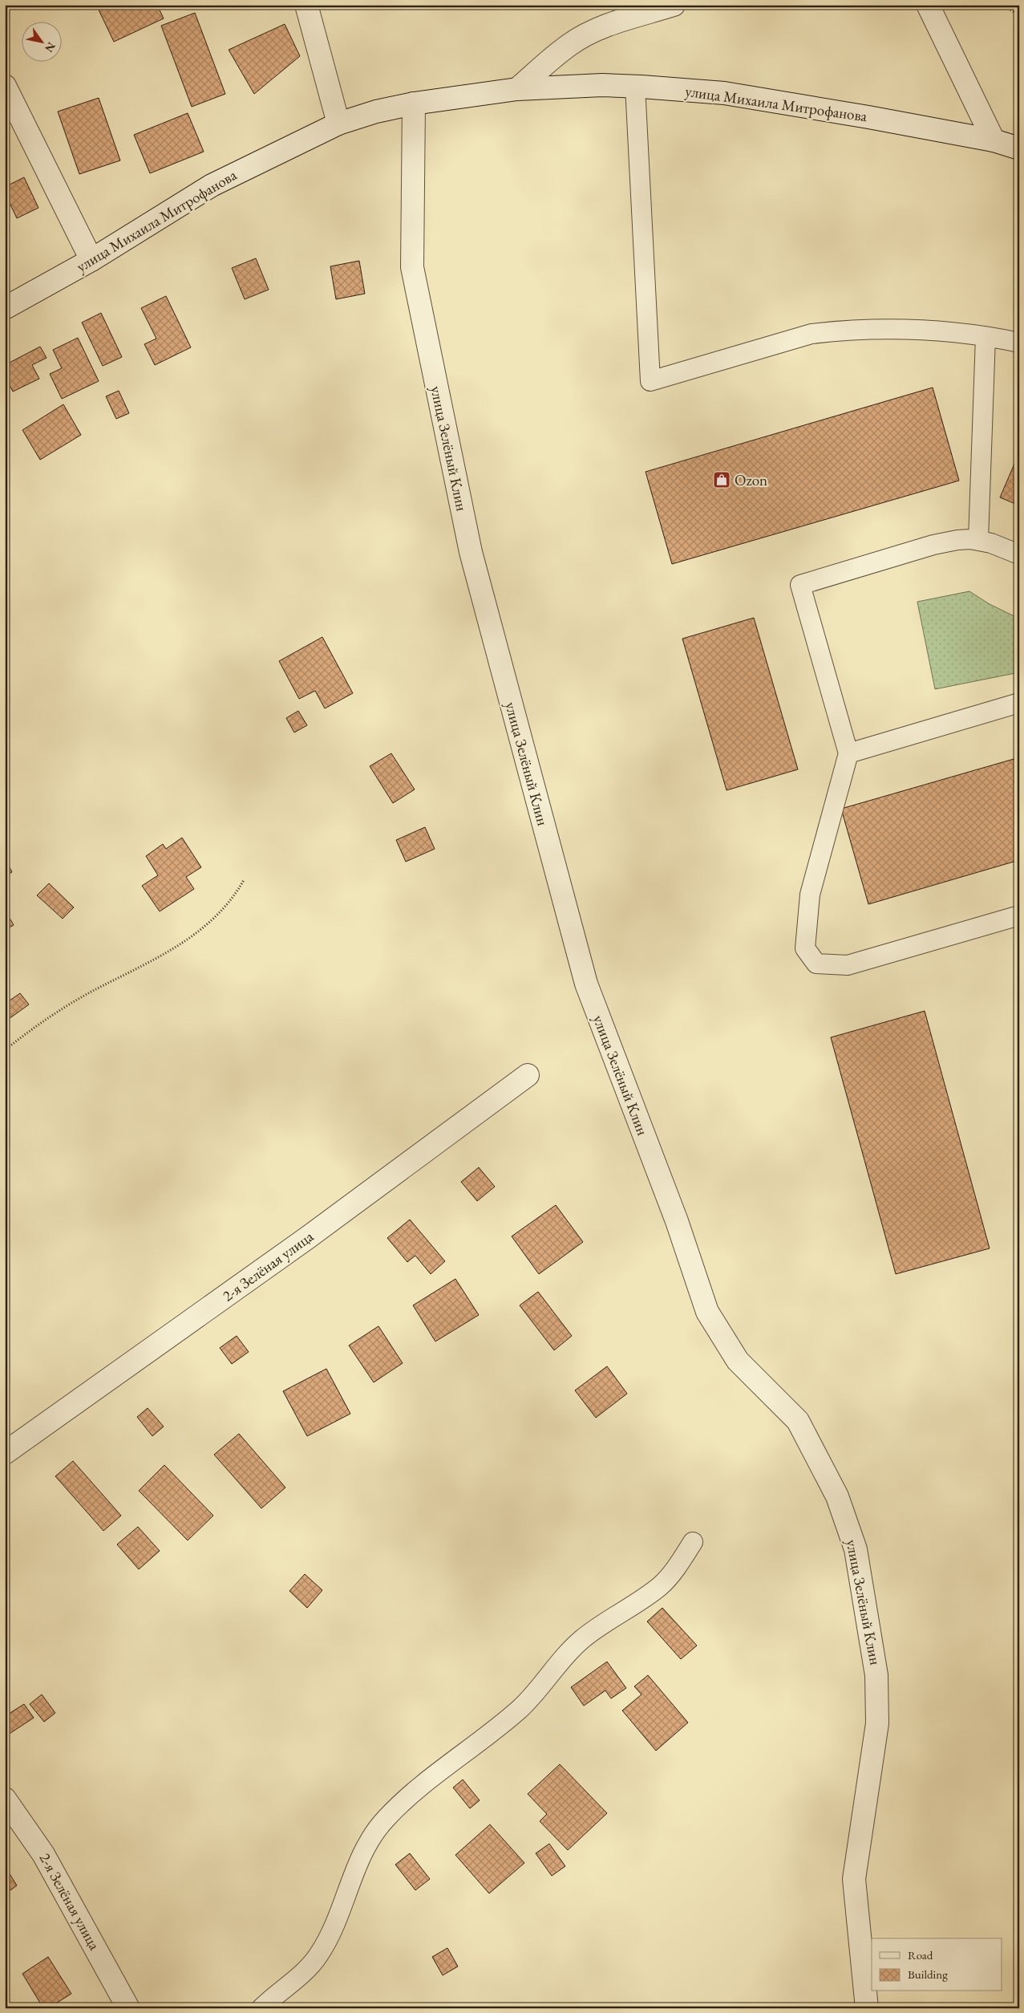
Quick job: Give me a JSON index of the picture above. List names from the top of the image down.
{
  "streets": {
    "street": ["улица Михаила Митрофанова", "улица Зелёный Клин", "2-я Зелёная улица"]
  },
  "crossings": [
    ["улица Михаила Митрофанова", "улица Зелёный Клин"]
  ],
  "places": {
    "shop": ["Ozon"]
  },
  "legend": ["Road", "Building"],
  "north": "bottom right"
}
